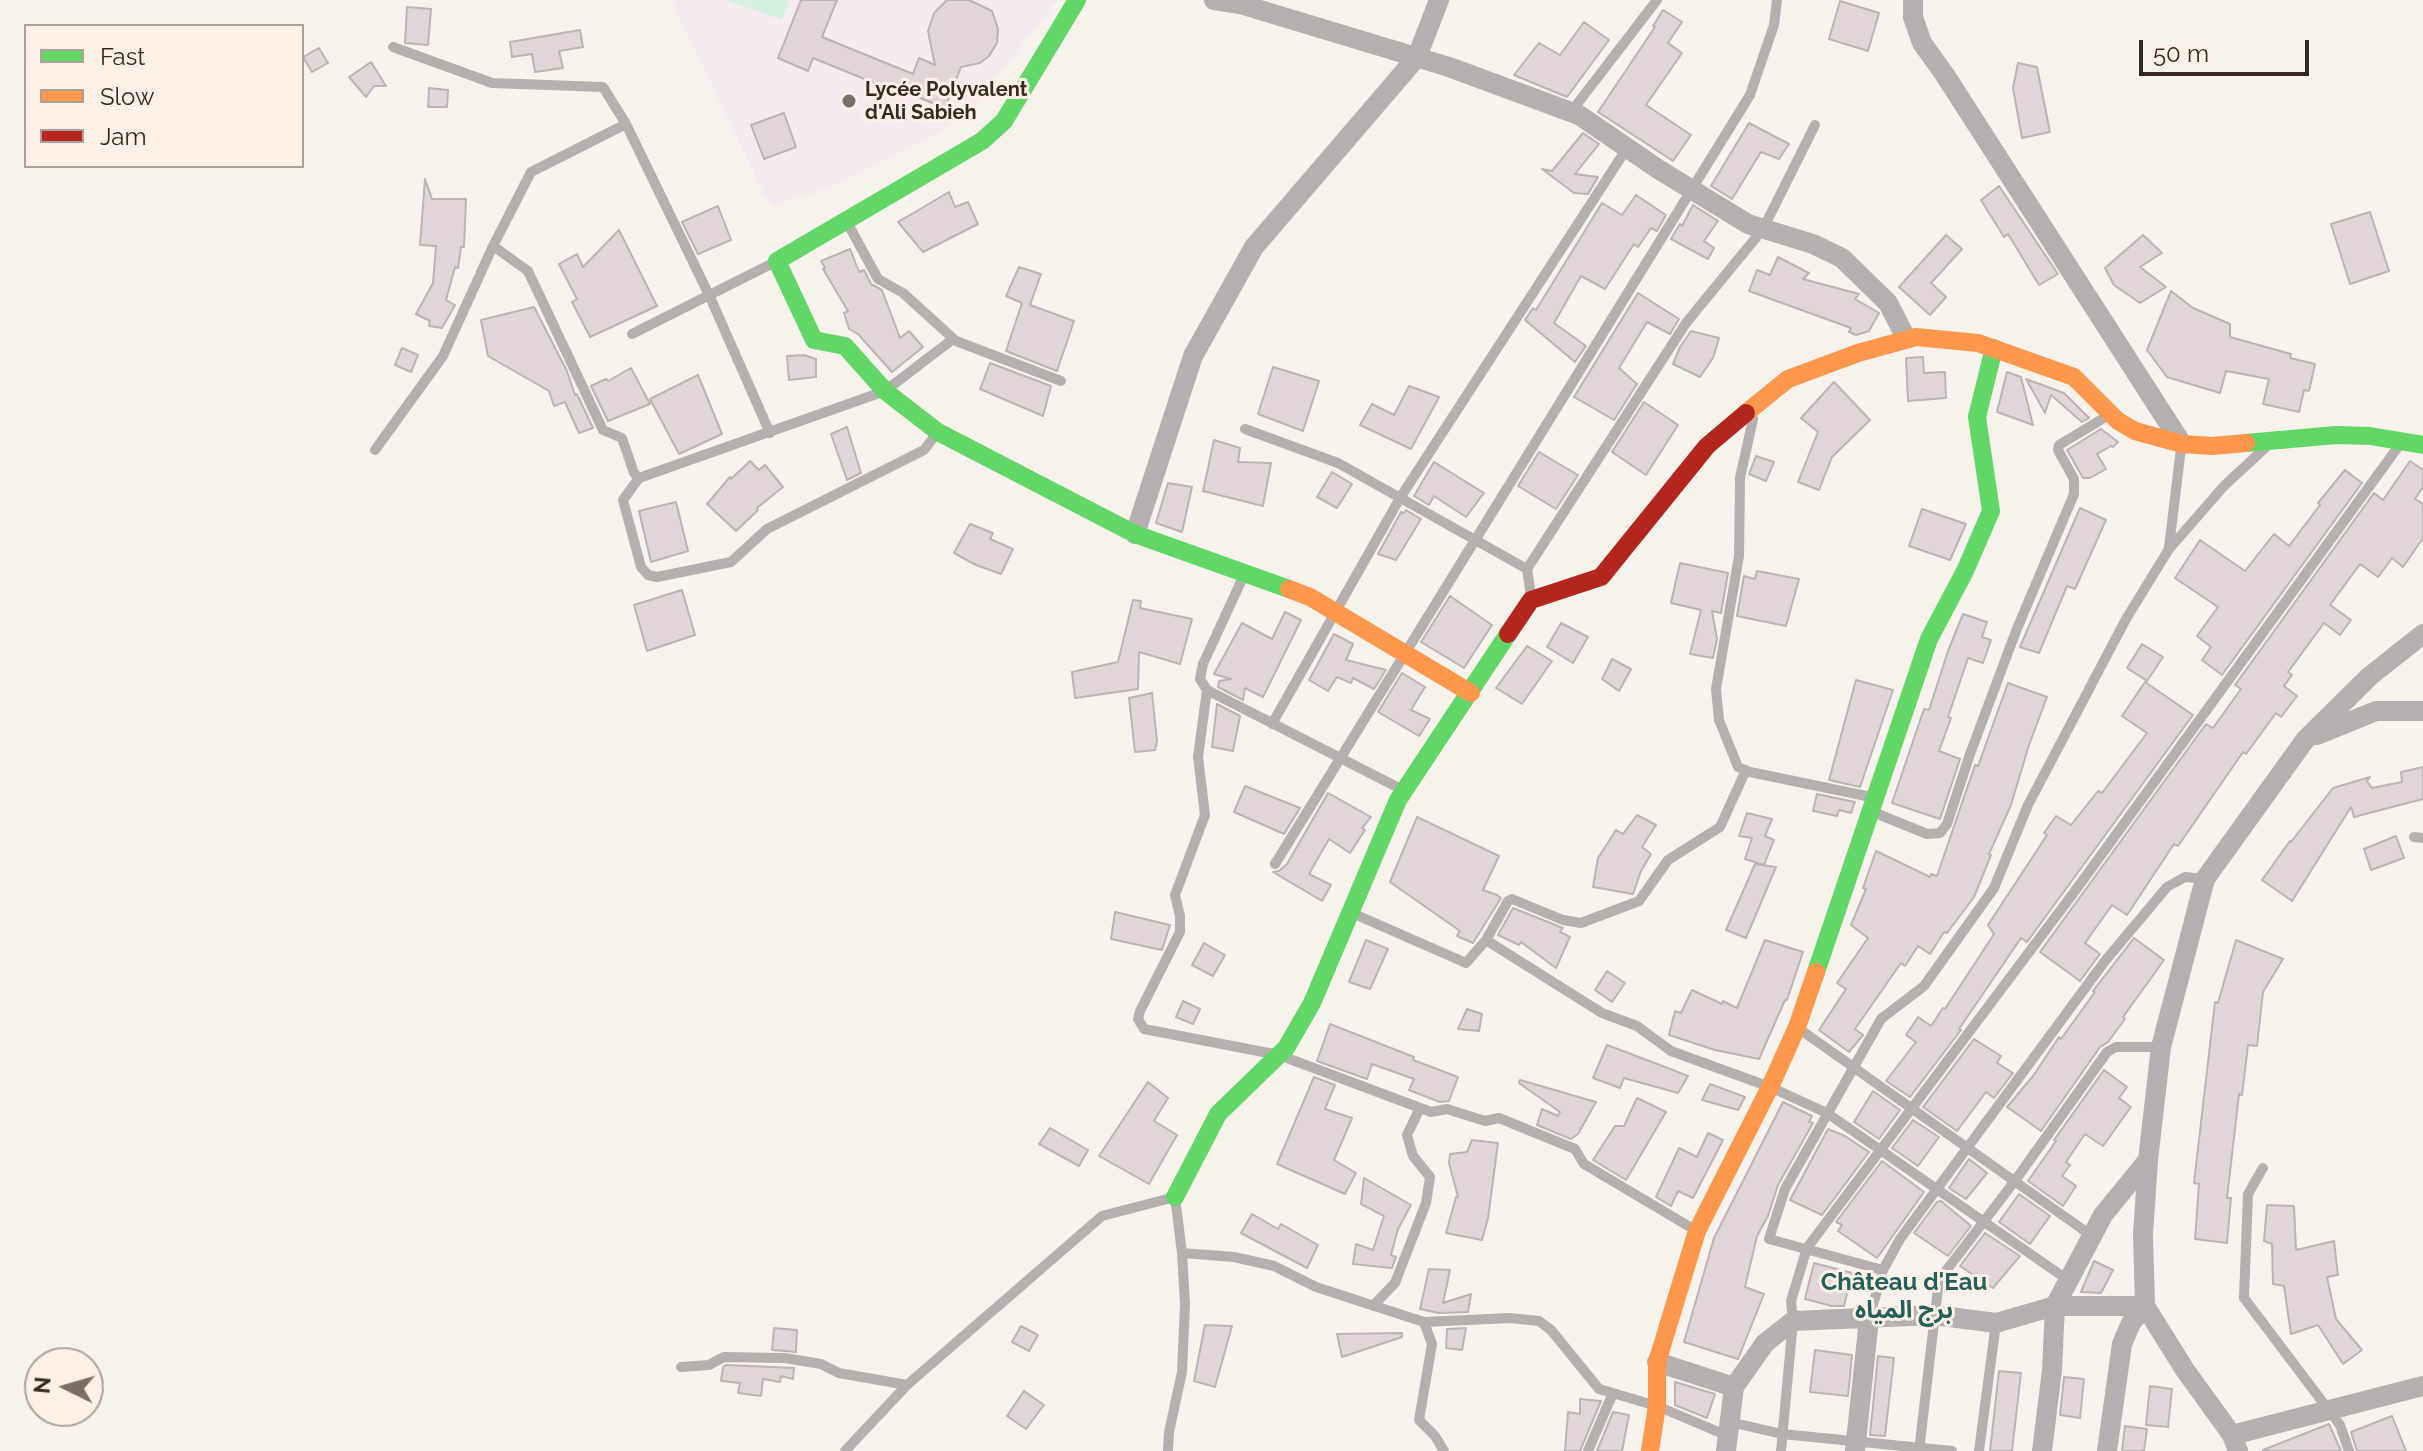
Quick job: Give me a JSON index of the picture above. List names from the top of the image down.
{
  "districts": ["Château d'Eau برج المياه"],
  "places": ["Lycée Polyvalent d'Ali Sabieh"],
  "legend": ["Fast", "Slow", "Jam"],
  "scale_bar": "50 m",
  "north": "left"
}
